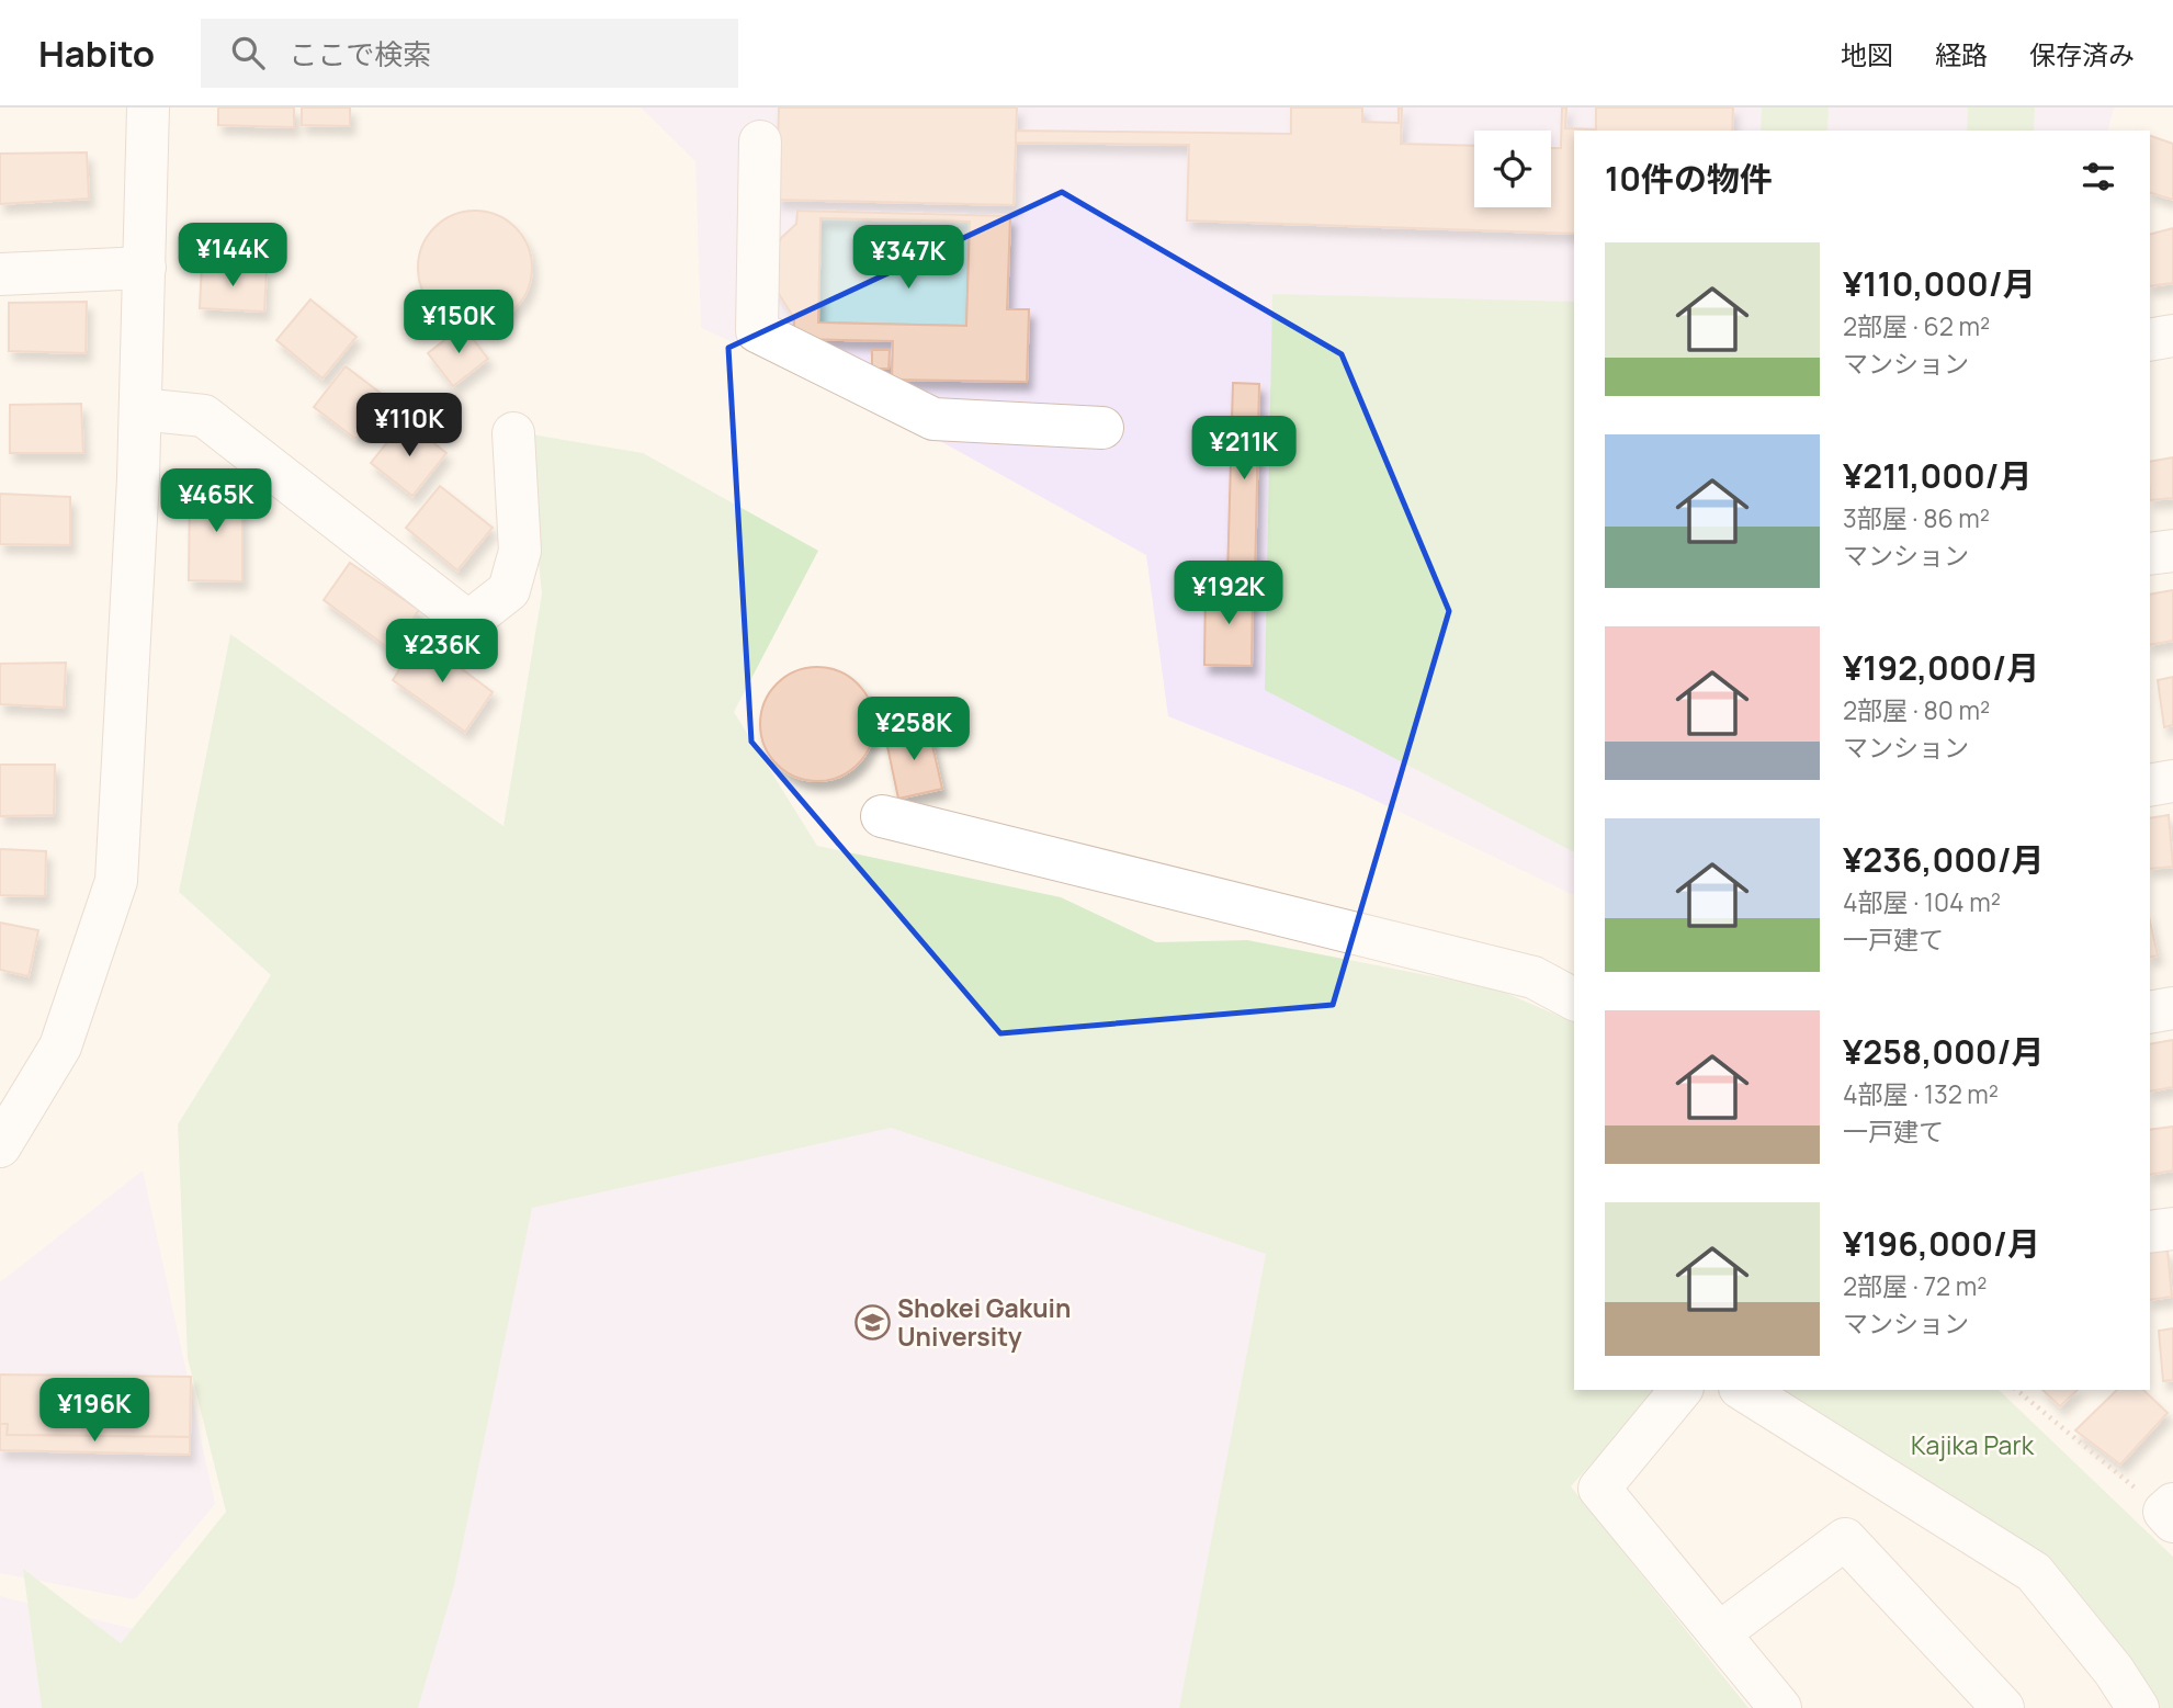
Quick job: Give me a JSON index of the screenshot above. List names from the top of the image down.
{
  "parks": ["Kajika Park"],
  "places": {
    "school or university": ["Shokei Gakuin University"]
  },
  "page": {
    "header": "Habito",
    "search": "ここで検索",
    "nav": ["地図", "経路", "保存済み"],
    "heading": "10件の物件",
    "price": [
      "¥144K",
      "¥347K",
      "¥150K",
      "¥110K",
      "¥211K",
      "¥465K",
      "¥192K",
      "¥236K",
      "¥258K",
      "¥196K"
    ],
    "list": [
      {
        "name": "¥110,000/月",
        "note": "2部屋 · 62 m² · マンション"
      },
      {
        "name": "¥211,000/月",
        "note": "3部屋 · 86 m² · マンション"
      },
      {
        "name": "¥192,000/月",
        "note": "2部屋 · 80 m² · マンション"
      },
      {
        "name": "¥236,000/月",
        "note": "4部屋 · 104 m² · 一戸建て"
      },
      {
        "name": "¥258,000/月",
        "note": "4部屋 · 132 m² · 一戸建て"
      },
      {
        "name": "¥196,000/月",
        "note": "2部屋 · 72 m² · マンション"
      }
    ]
  }
}
